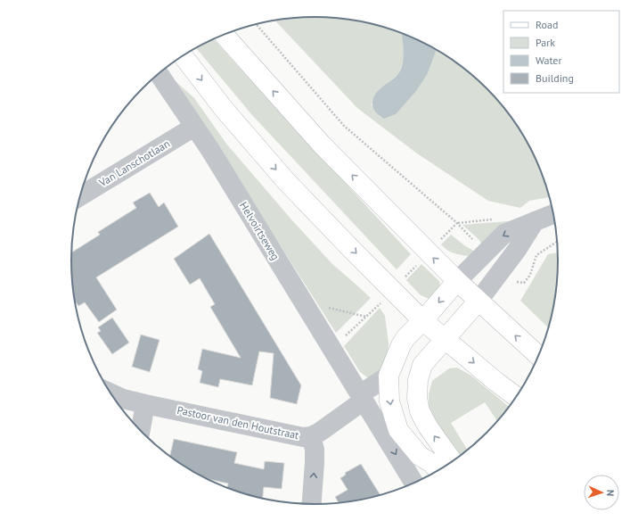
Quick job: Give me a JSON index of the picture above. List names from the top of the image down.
{
  "streets": {
    "street": ["Van Lanschotlaan", "Helvoirtseweg", "Pastoor van den Houtstraat"]
  },
  "crossings": [
    ["Van Lanschotlaan", "Helvoirtseweg"],
    ["Helvoirtseweg", "Pastoor van den Houtstraat"]
  ],
  "legend": [
    "Road",
    "Park",
    "Water",
    "Building"
  ],
  "north": "right"
}
